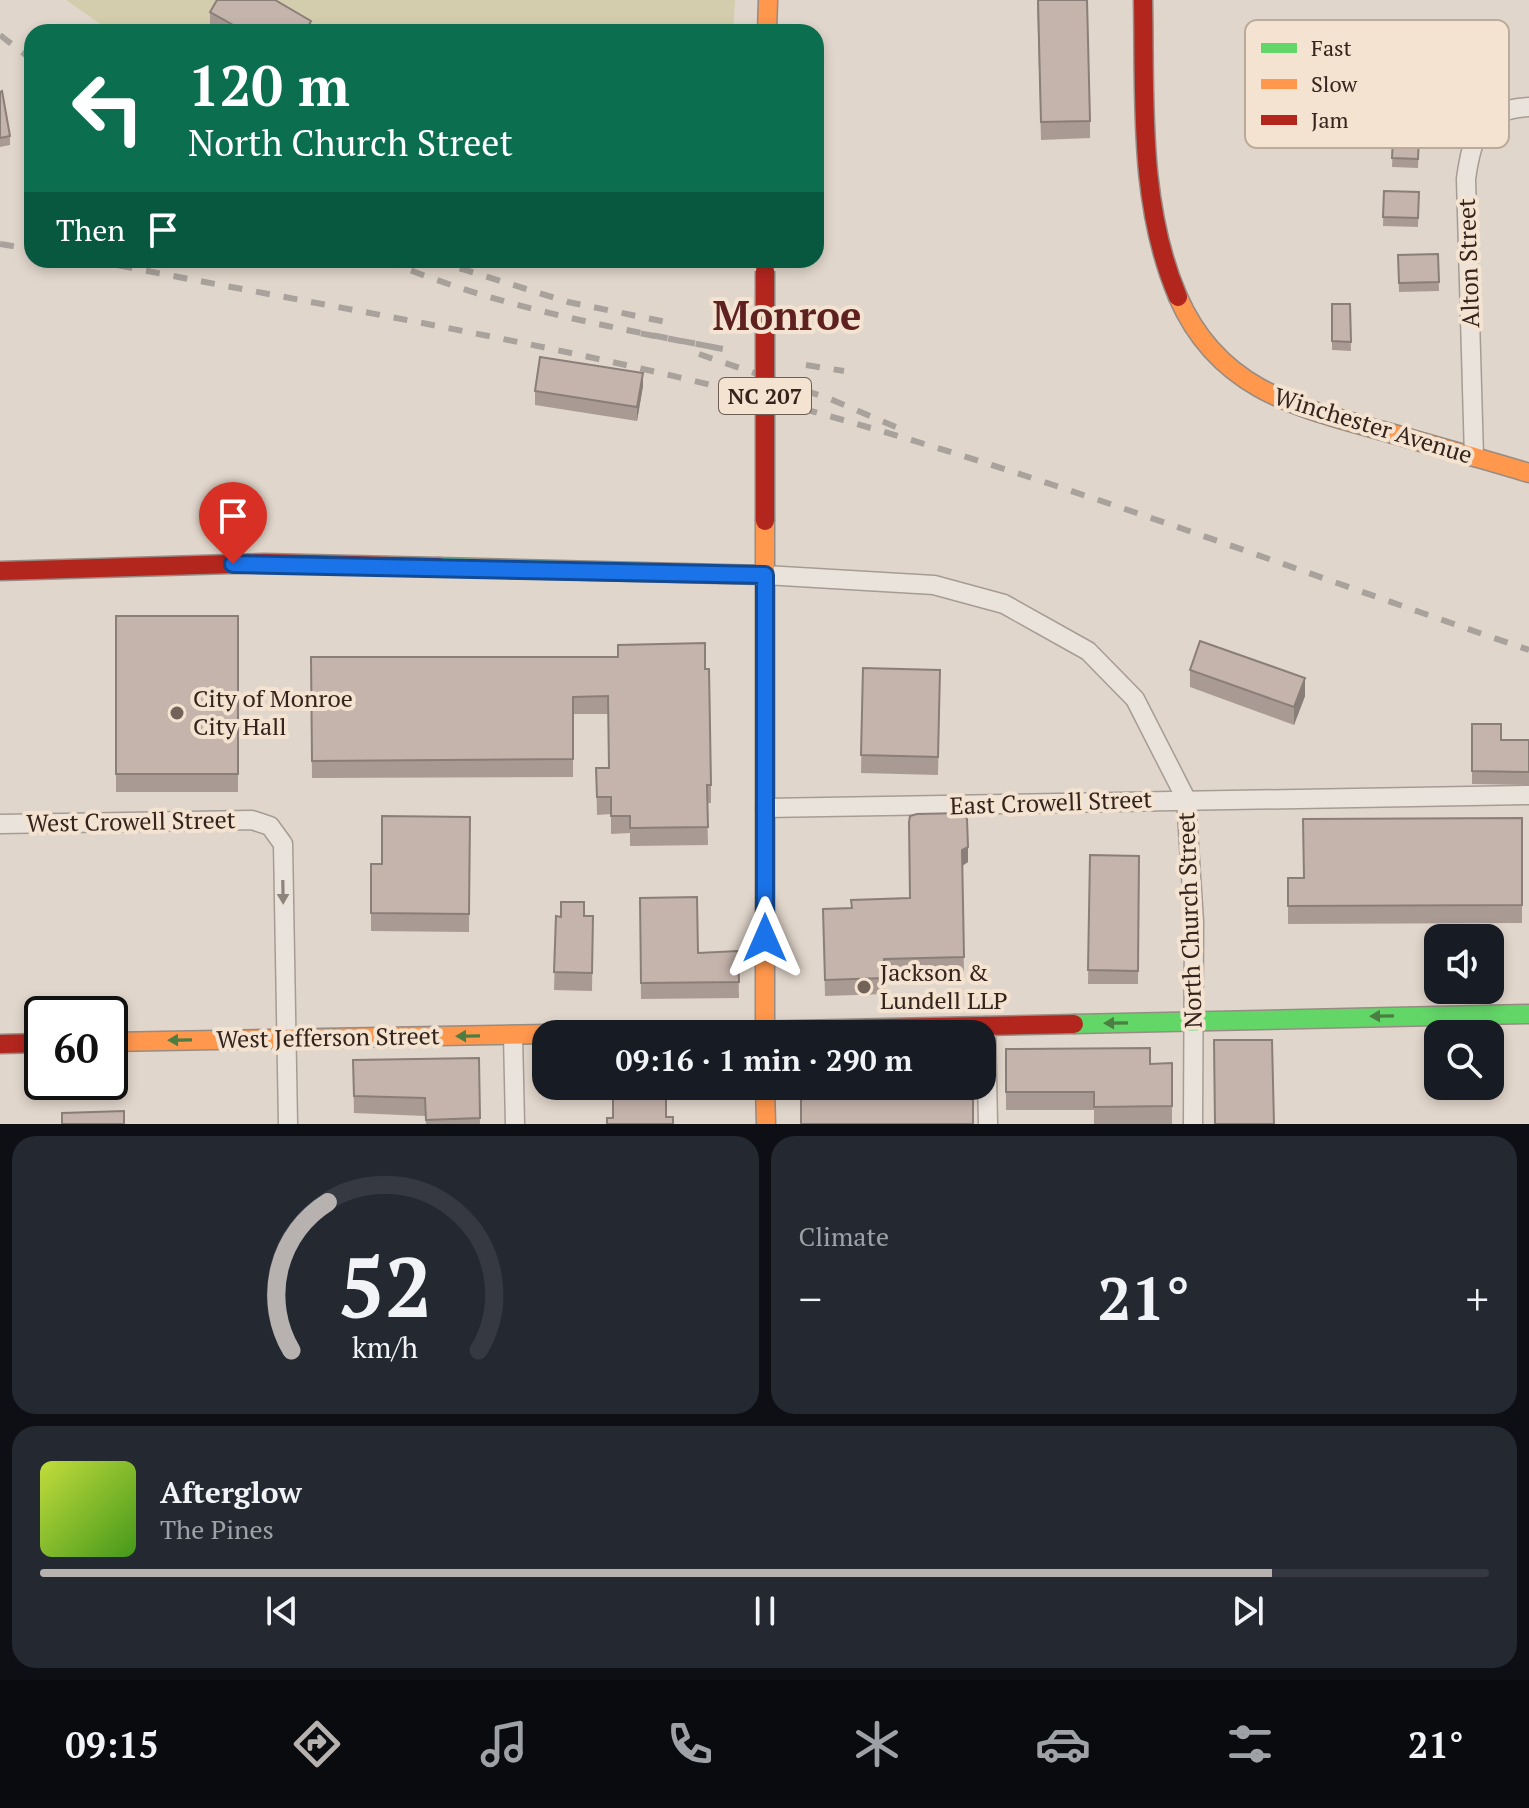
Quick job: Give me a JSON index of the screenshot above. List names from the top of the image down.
{
  "streets": {
    "main road": [
      "NC 207",
      "Winchester Avenue",
      "North Church Street",
      "West Jefferson Street"
    ],
    "street": ["Alton Street", "East Crowell Street", "West Crowell Street"]
  },
  "crossings": [
    ["Alton Street", "Winchester Avenue"],
    ["NC 207", "East Crowell Street"],
    ["NC 207", "North Church Street"],
    ["East Crowell Street", "North Church Street"],
    ["West Crowell Street", "West Jefferson Street"]
  ],
  "one_way": ["West Jefferson Street"],
  "districts": ["Monroe"],
  "places": ["City of Monroe City Hall", "Jackson & Lundell LLP"],
  "legend": ["Fast", "Slow", "Jam"],
  "page": {
    "turn": ["120 m", "North Church Street"],
    "then": "Then",
    "limit": "60",
    "trip": "09:16 · 1 min · 290 m",
    "tile": "Climate",
    "heat": ["−", "21°", "+"],
    "song": ["Afterglow", "The Pines"],
    "tabs": ["09:15", "21°"],
    "gauge": ["52", "km/h"]
  }
}
